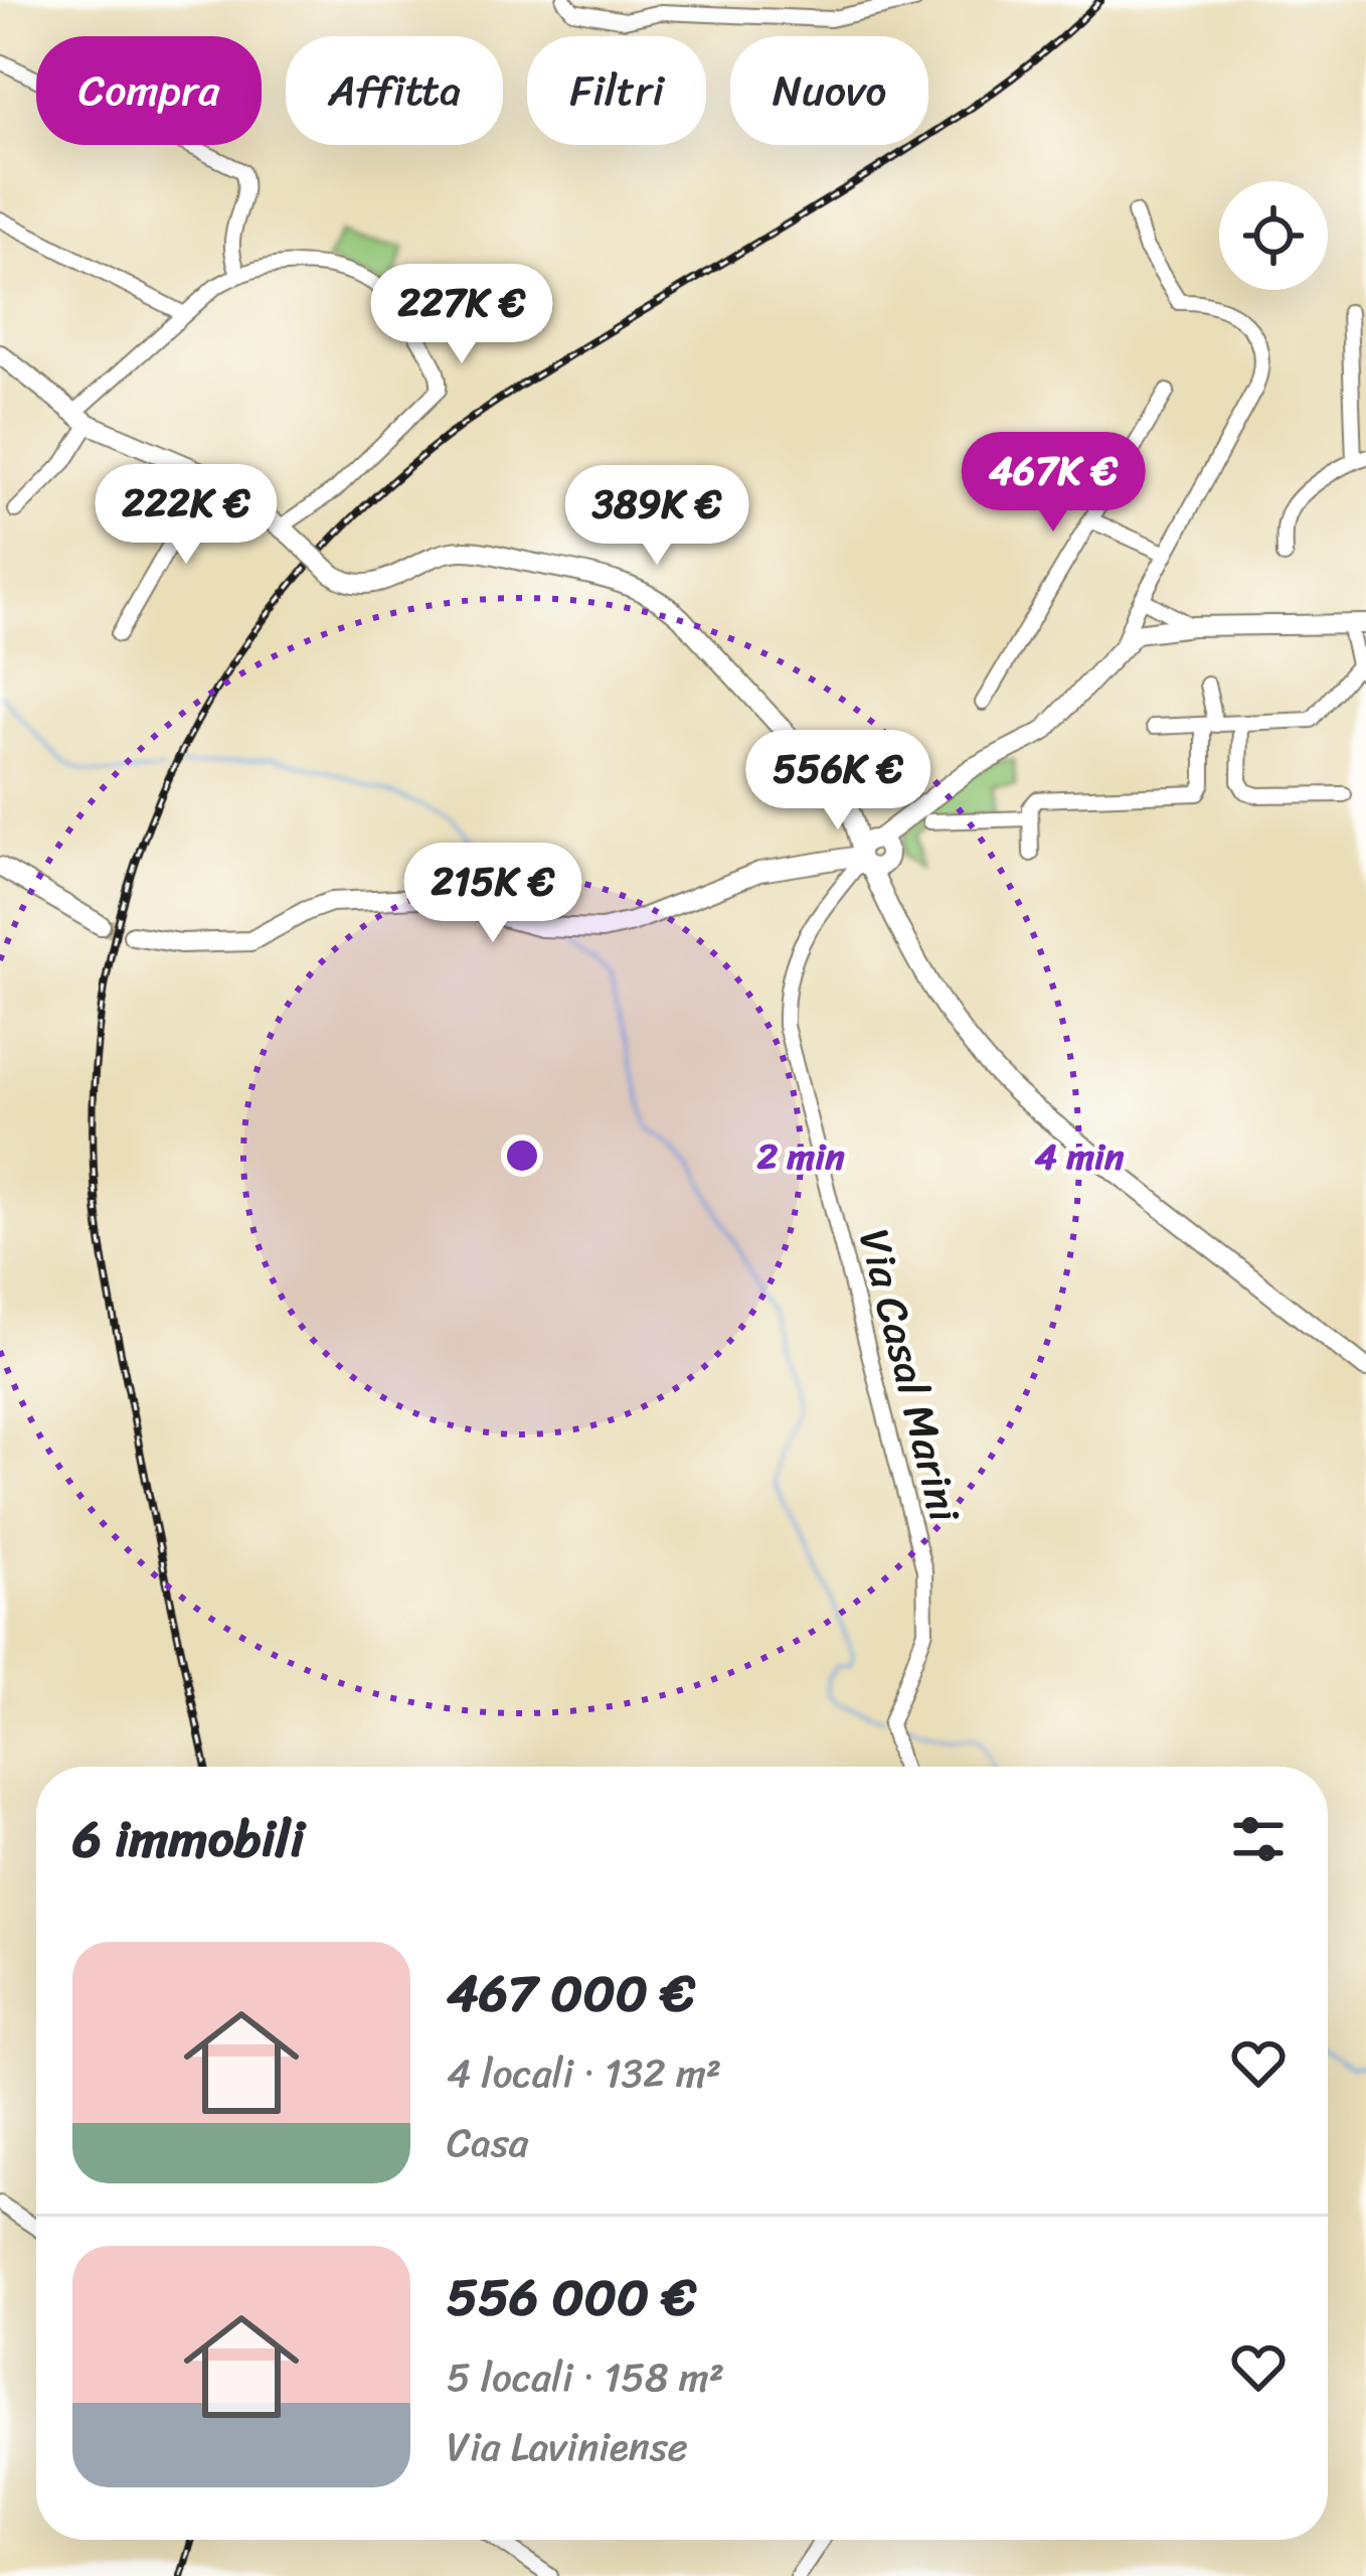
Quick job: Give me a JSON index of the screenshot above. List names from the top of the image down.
{
  "streets": {
    "street": ["Via Casal Marini"]
  },
  "page": {
    "chip": [
      "Compra",
      "Affitta",
      "Filtri",
      "Nuovo"
    ],
    "price": [
      "227K €",
      "467K €",
      "222K €",
      "389K €",
      "556K €",
      "215K €"
    ],
    "heading": "6 immobili",
    "list": [
      {
        "name": "467 000 €",
        "note": "4 locali · 132 m² · Casa"
      },
      {
        "name": "556 000 €",
        "note": "5 locali · 158 m² · Via Laviniense"
      }
    ]
  },
  "rings": ["2 min", "4 min"]
}
